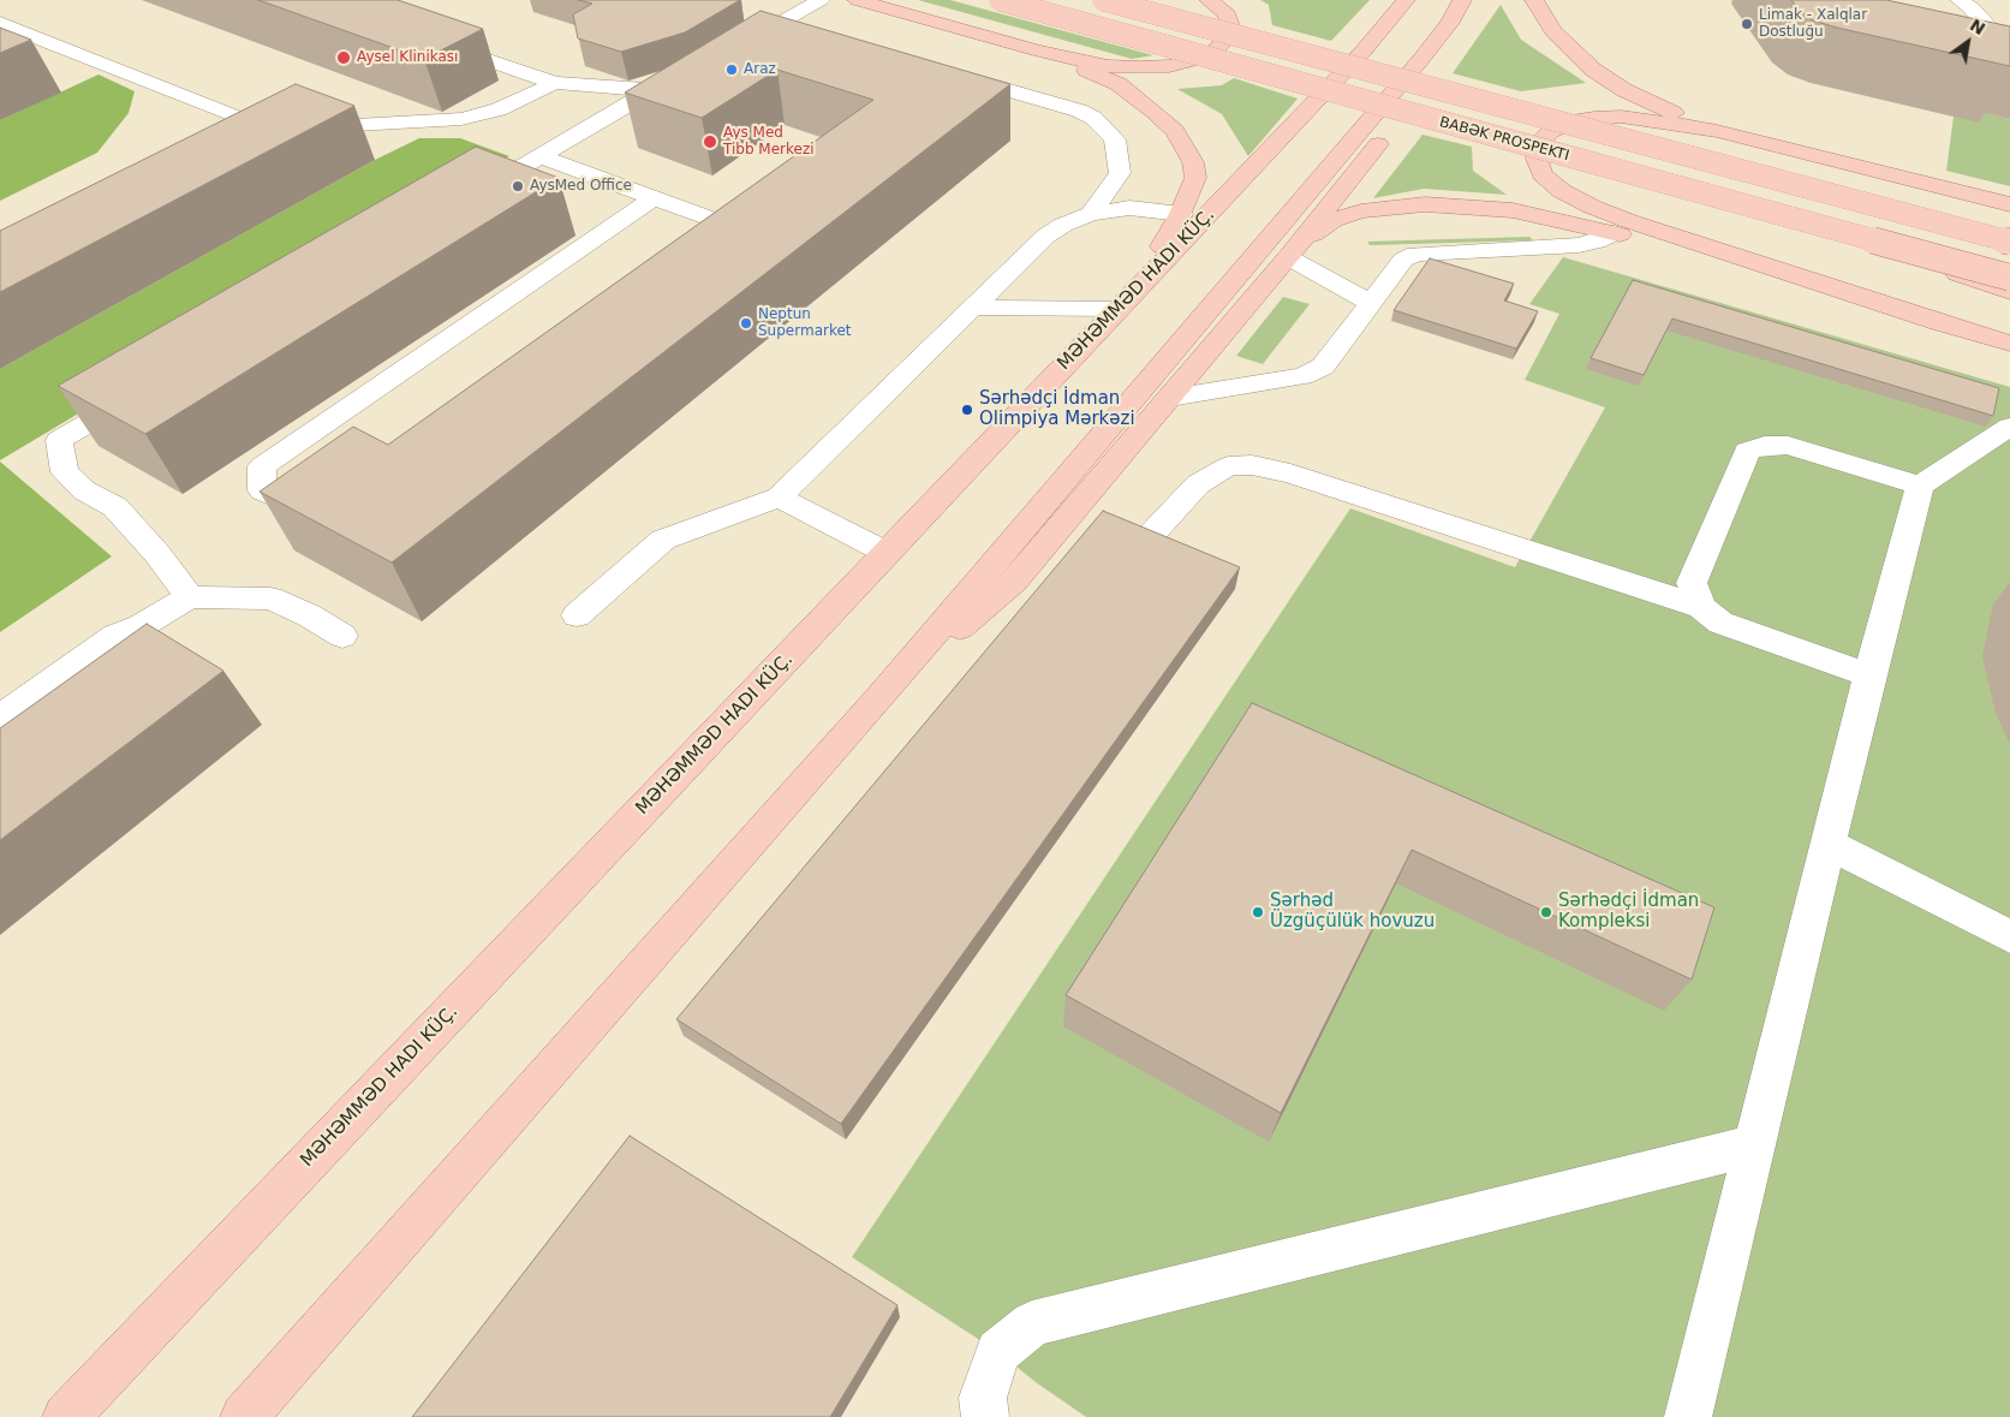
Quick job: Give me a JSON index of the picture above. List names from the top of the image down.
{
  "streets": {
    "main road": ["BABƏK PROSPEKTI", "MƏHƏMMƏD HADI KÜÇ."]
  },
  "places": [
    "Limak - Xalqlar Dostluğu",
    "Aysel Klinikası",
    "Araz",
    "Ays Med Tibb Merkezi",
    "AysMed Office",
    "Neptun Supermarket",
    "Sərhədçi İdman Olimpiya Mərkəzi",
    "Sərhəd Üzgüçülük hovuzu",
    "Sərhədçi İdman Kompleksi"
  ],
  "north": "top right"
}
